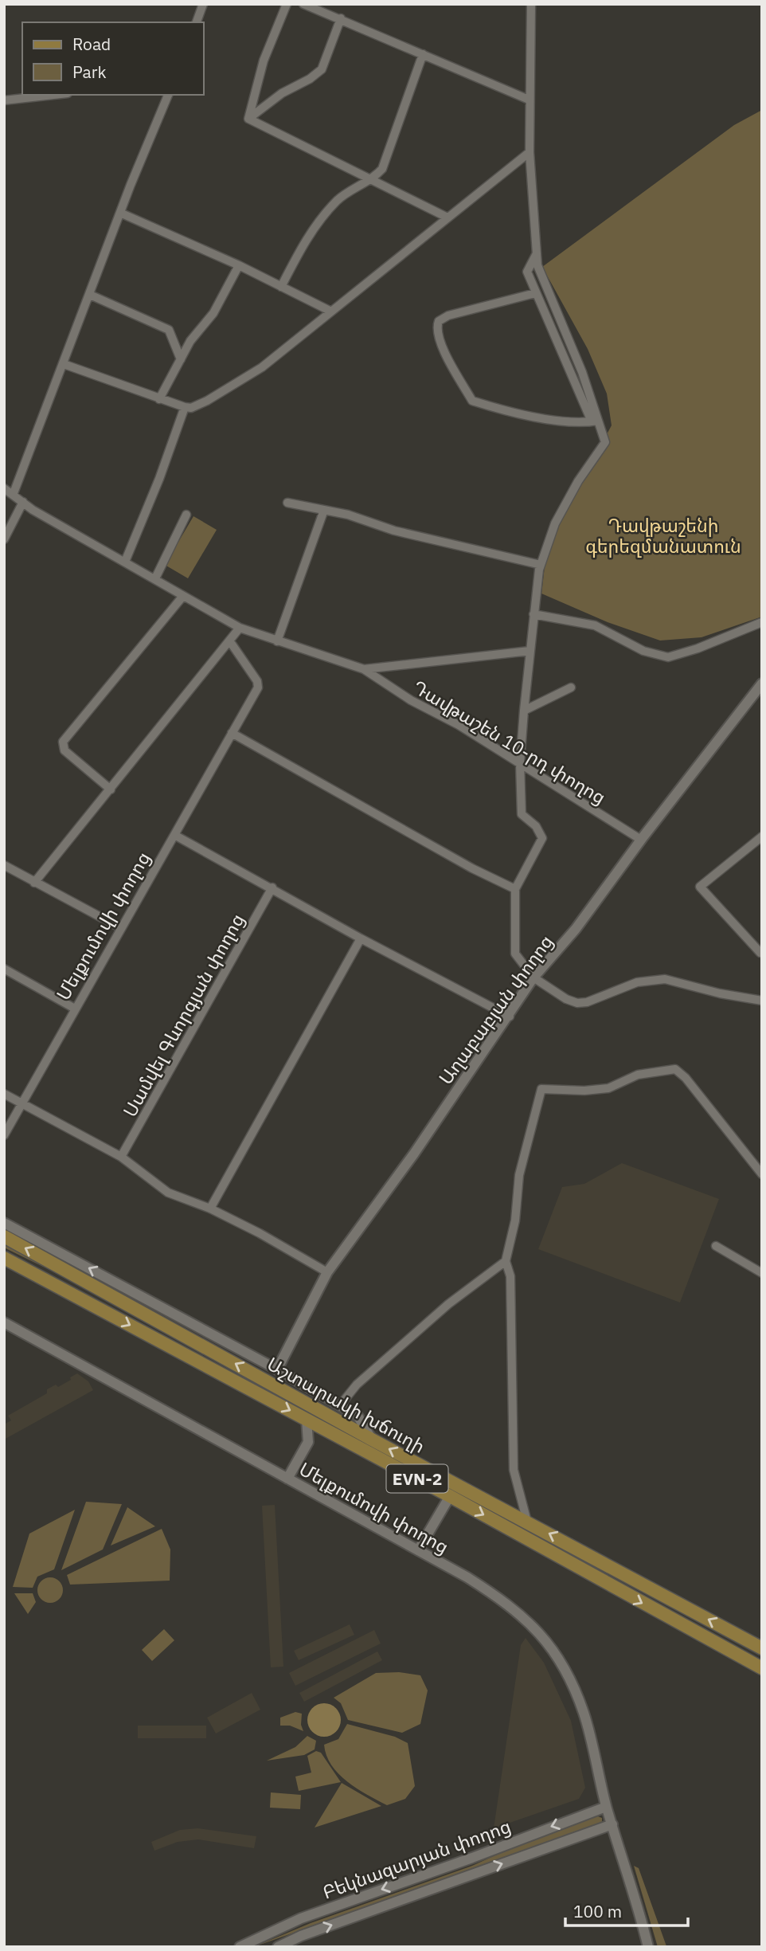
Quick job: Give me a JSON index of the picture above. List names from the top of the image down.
{
  "streets": {
    "main road": ["Աշտարակի խճուղի", "EVN-2"],
    "street": [
      "Դավթաշեն 10-րդ փողոց",
      "Մելքումովի փողոց",
      "Աղաբաբյան փողոց",
      "Սամվել Գևորգյան փողոց",
      "Բեկնազարյան փողոց"
    ]
  },
  "crossings": [
    ["Դավթաշեն 10-րդ փողոց", "Աղաբաբյան փողոց"],
    ["Մելքումովի փողոց", "Բեկնազարյան փողոց"]
  ],
  "parks": ["Դավթաշենի գերեզմանատուն"],
  "legend": ["Road", "Park"],
  "scale_bar": "100 m"
}
